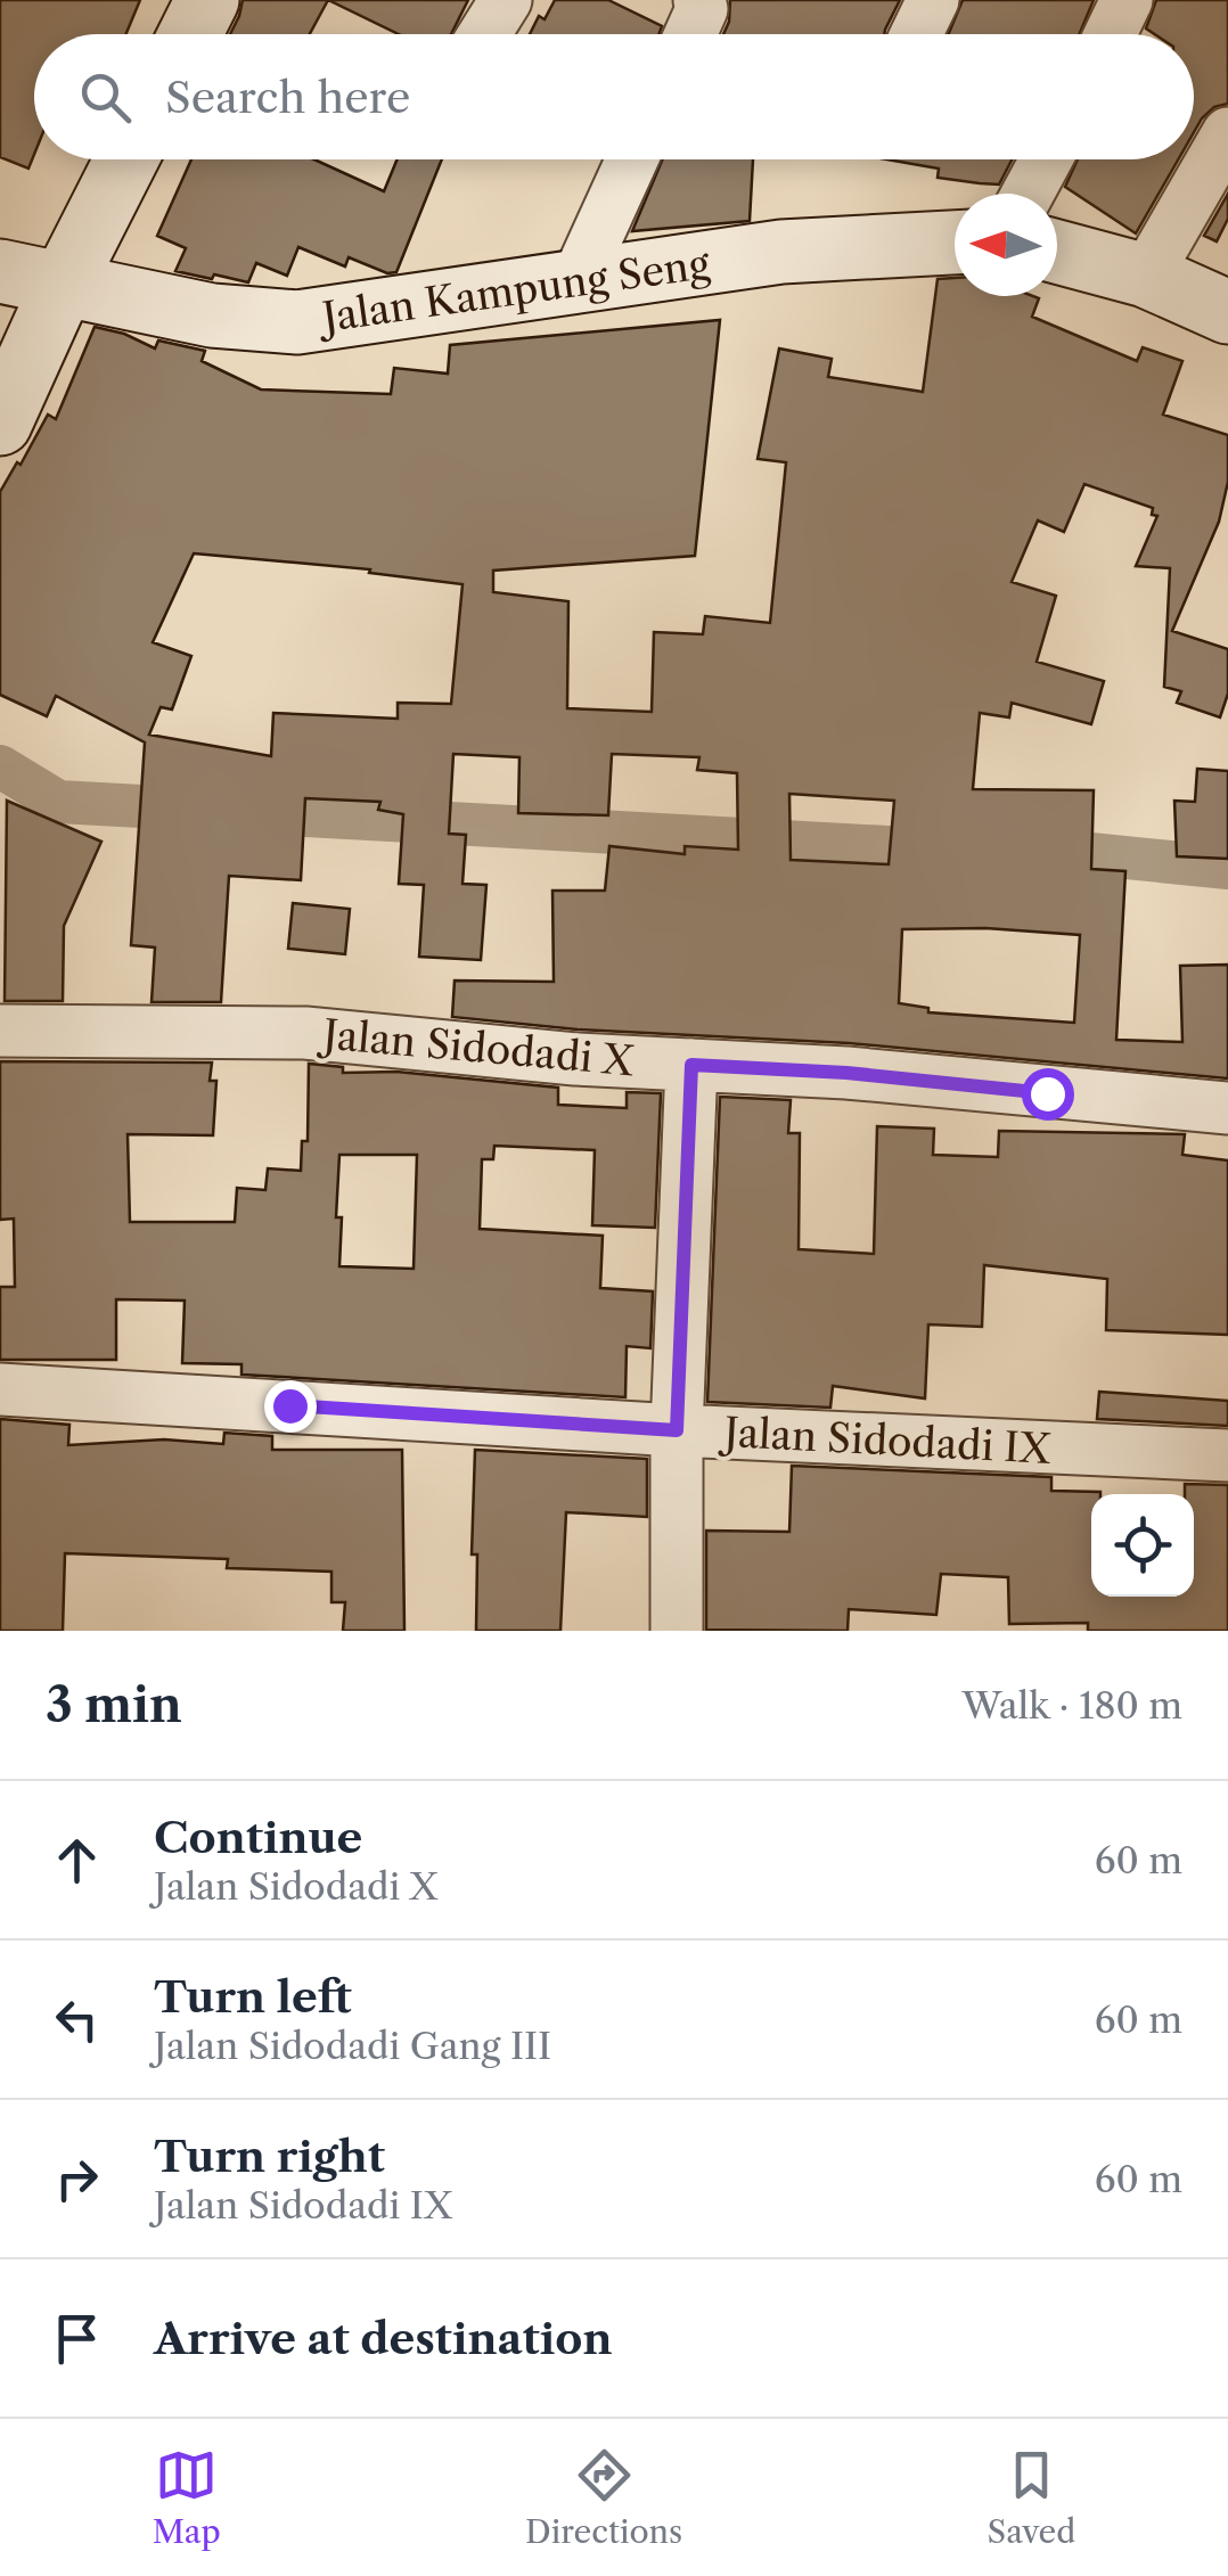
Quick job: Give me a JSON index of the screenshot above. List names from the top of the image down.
{
  "streets": {
    "street": ["Jalan Kampung Seng", "Jalan Sidodadi X", "Jalan Sidodadi IX"]
  },
  "north": "left",
  "page": {
    "search": "Search here",
    "heading": ["3 min", "Walk · 180 m"],
    "list": [
      ["Continue", "Jalan Sidodadi X", "60 m"],
      ["Turn left", "Jalan Sidodadi Gang III", "60 m"],
      ["Turn right", "Jalan Sidodadi IX", "60 m"],
      "Arrive at destination"
    ],
    "nav": ["Map", "Directions", "Saved"]
  }
}
